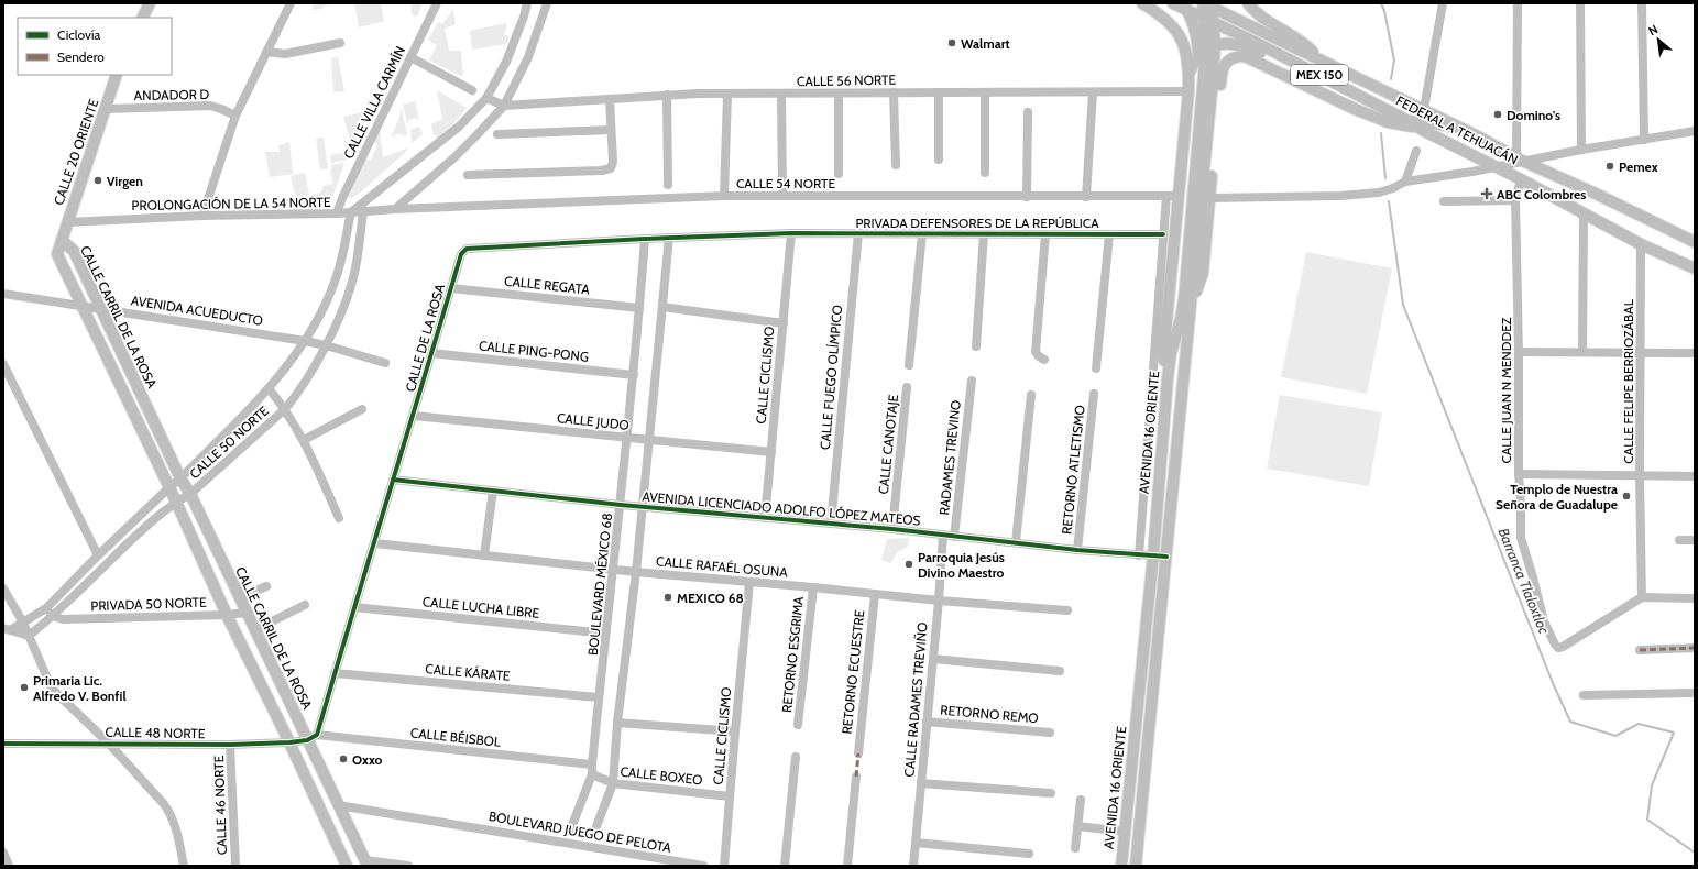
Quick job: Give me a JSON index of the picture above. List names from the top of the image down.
{
  "streets": {
    "main road": [
      "MEX 150",
      "FEDERAL A TEHUACÁN",
      "CALLE 20 ORIENTE",
      "CALLE CARRIL DE LA ROSA",
      "AVENIDA 16 ORIENTE"
    ],
    "street": [
      "CALLE 56 NORTE",
      "ANDADOR D",
      "CALLE VILLA CARMÍN",
      "CALLE 54 NORTE",
      "PROLONGACIÓN DE LA 54 NORTE",
      "PRIVADA DEFENSORES DE LA REPÚBLICA",
      "CALLE REGATA",
      "AVENIDA ACUEDUCTO",
      "CALLE DE LA ROSA",
      "CALLE PING-PONG",
      "CALLE CICLISMO",
      "CALLE FUEGO OLÍMPICO",
      "CALLE FELIPE BERRIOZÁBAL",
      "CALLE JUAN N MENDDEZ",
      "CALLE JUDO",
      "CALLE 50 NORTE",
      "CALLE CANOTAJE",
      "RADAMES TREVINO",
      "RETORNO ATLETISMO",
      "AVENIDA LICENCIADO ADOLFO LÓPEZ MATEOS",
      "CALLE RAFAÉL OSUNA",
      "BOULEVARD MÉXICO 68",
      "PRIVADA 50 NORTE",
      "CALLE LUCHA LIBRE",
      "RETORNO ESGRIMA",
      "CALLE KÁRATE",
      "RETORNO ECUESTRE",
      "CALLE RADAMES TREVIÑO",
      "RETORNO REMO",
      "CALLE 48 NORTE",
      "CALLE BÉISBOL",
      "CALLE BOXEO",
      "CALLE 46 NORTE",
      "BOULEVARD JUEGO DE PELOTA"
    ]
  },
  "crossings": [
    ["MEX 150", "FEDERAL A TEHUACÁN"],
    ["MEX 150", "AVENIDA 16 ORIENTE"],
    ["ANDADOR D", "CALLE 20 ORIENTE"],
    ["CALLE VILLA CARMÍN", "PROLONGACIÓN DE LA 54 NORTE"],
    ["FEDERAL A TEHUACÁN", "CALLE FELIPE BERRIOZÁBAL"],
    ["FEDERAL A TEHUACÁN", "CALLE JUAN N MENDDEZ"],
    ["FEDERAL A TEHUACÁN", "AVENIDA 16 ORIENTE"],
    ["CALLE 20 ORIENTE", "PROLONGACIÓN DE LA 54 NORTE"],
    ["CALLE 20 ORIENTE", "CALLE CARRIL DE LA ROSA"],
    ["CALLE 54 NORTE", "PROLONGACIÓN DE LA 54 NORTE"],
    ["PROLONGACIÓN DE LA 54 NORTE", "CALLE 50 NORTE"],
    ["PRIVADA DEFENSORES DE LA REPÚBLICA", "CALLE DE LA ROSA"],
    ["PRIVADA DEFENSORES DE LA REPÚBLICA", "CALLE CICLISMO"],
    ["PRIVADA DEFENSORES DE LA REPÚBLICA", "CALLE FUEGO OLÍMPICO"],
    ["CALLE REGATA", "CALLE DE LA ROSA"],
    ["CALLE REGATA", "BOULEVARD MÉXICO 68"],
    ["AVENIDA ACUEDUCTO", "CALLE CARRIL DE LA ROSA"],
    ["AVENIDA ACUEDUCTO", "CALLE 50 NORTE"],
    ["CALLE CARRIL DE LA ROSA", "CALLE DE LA ROSA"],
    ["CALLE CARRIL DE LA ROSA", "CALLE 50 NORTE"],
    ["CALLE CARRIL DE LA ROSA", "PRIVADA 50 NORTE"],
    ["CALLE CARRIL DE LA ROSA", "CALLE 48 NORTE"],
    ["CALLE CARRIL DE LA ROSA", "CALLE BÉISBOL"],
    ["CALLE CARRIL DE LA ROSA", "BOULEVARD JUEGO DE PELOTA"],
    ["CALLE DE LA ROSA", "CALLE PING-PONG"],
    ["CALLE DE LA ROSA", "CALLE CICLISMO"],
    ["CALLE DE LA ROSA", "CALLE JUDO"],
    ["CALLE DE LA ROSA", "AVENIDA LICENCIADO ADOLFO LÓPEZ MATEOS"],
    ["CALLE DE LA ROSA", "CALLE RAFAÉL OSUNA"],
    ["CALLE DE LA ROSA", "BOULEVARD MÉXICO 68"],
    ["CALLE DE LA ROSA", "CALLE LUCHA LIBRE"],
    ["CALLE DE LA ROSA", "CALLE KÁRATE"],
    ["CALLE DE LA ROSA", "CALLE 48 NORTE"],
    ["CALLE DE LA ROSA", "CALLE BÉISBOL"],
    ["CALLE PING-PONG", "BOULEVARD MÉXICO 68"],
    ["CALLE CICLISMO", "CALLE JUDO"],
    ["CALLE CICLISMO", "AVENIDA LICENCIADO ADOLFO LÓPEZ MATEOS"],
    ["CALLE CICLISMO", "CALLE RAFAÉL OSUNA"],
    ["CALLE CICLISMO", "CALLE BOXEO"],
    ["CALLE FUEGO OLÍMPICO", "AVENIDA LICENCIADO ADOLFO LÓPEZ MATEOS"],
    ["CALLE FELIPE BERRIOZÁBAL", "CALLE JUAN N MENDDEZ"],
    ["CALLE JUDO", "BOULEVARD MÉXICO 68"],
    ["AVENIDA 16 ORIENTE", "AVENIDA LICENCIADO ADOLFO LÓPEZ MATEOS"],
    ["CALLE 50 NORTE", "PRIVADA 50 NORTE"],
    ["CALLE CANOTAJE", "AVENIDA LICENCIADO ADOLFO LÓPEZ MATEOS"],
    ["RADAMES TREVINO", "AVENIDA LICENCIADO ADOLFO LÓPEZ MATEOS"],
    ["RETORNO ATLETISMO", "AVENIDA LICENCIADO ADOLFO LÓPEZ MATEOS"],
    ["AVENIDA LICENCIADO ADOLFO LÓPEZ MATEOS", "BOULEVARD MÉXICO 68"],
    ["AVENIDA LICENCIADO ADOLFO LÓPEZ MATEOS", "CALLE RADAMES TREVIÑO"],
    ["CALLE RAFAÉL OSUNA", "BOULEVARD MÉXICO 68"],
    ["CALLE RAFAÉL OSUNA", "RETORNO ESGRIMA"],
    ["CALLE RAFAÉL OSUNA", "RETORNO ECUESTRE"],
    ["CALLE RAFAÉL OSUNA", "CALLE RADAMES TREVIÑO"],
    ["BOULEVARD MÉXICO 68", "CALLE LUCHA LIBRE"],
    ["BOULEVARD MÉXICO 68", "CALLE KÁRATE"],
    ["BOULEVARD MÉXICO 68", "CALLE BÉISBOL"],
    ["BOULEVARD MÉXICO 68", "CALLE BOXEO"],
    ["CALLE RADAMES TREVIÑO", "RETORNO REMO"],
    ["CALLE 48 NORTE", "CALLE BÉISBOL"],
    ["CALLE 48 NORTE", "CALLE 46 NORTE"],
    ["CALLE BÉISBOL", "CALLE BOXEO"]
  ],
  "water": ["Barranca Tlaloxtloc"],
  "places": {
    "other": [
      "Walmart",
      "Domino's",
      "Pemex",
      "Virgen",
      "Templo de Nuestra Señora de Guadalupe",
      "Parroquia Jesús Divino Maestro",
      "MEXICO 68",
      "Primaria Lic. Alfredo V. Bonfil",
      "Oxxo"
    ],
    "health": ["ABC Colombres"]
  },
  "legend": ["Ciclovía", "Sendero"],
  "north": "top left"
}
